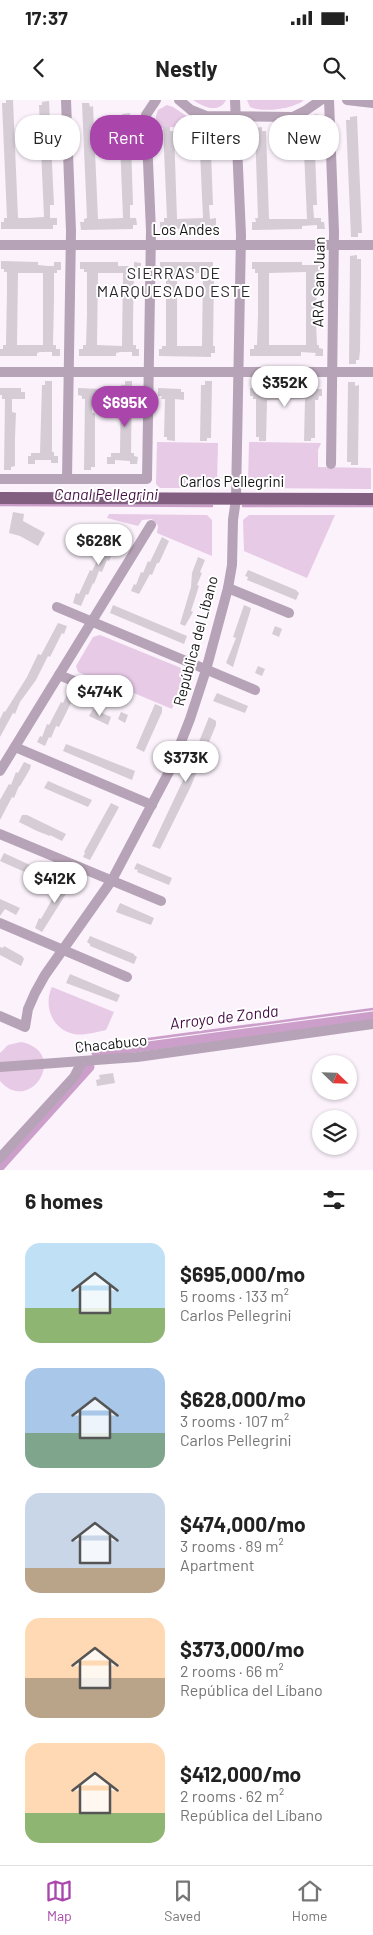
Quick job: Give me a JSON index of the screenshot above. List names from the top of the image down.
{
  "streets": {
    "main road": ["Carlos Pellegrini"],
    "street": [
      "Los Andes",
      "ARA San Juan",
      "República del Líbano",
      "Chacabuco"
    ]
  },
  "crossings": [
    ["Los Andes", "ARA San Juan"],
    ["Los Andes", "República del Líbano"],
    ["Carlos Pellegrini", "República del Líbano"]
  ],
  "districts": ["SIERRAS DE MARQUESADO ESTE"],
  "water": ["Canal Pellegrini", "Arroyo de Zonda"],
  "north": "bottom right",
  "page": {
    "status": "17:37",
    "header": "Nestly",
    "chip": [
      "Buy",
      "Rent",
      "Filters",
      "New"
    ],
    "price": [
      "$352K",
      "$695K",
      "$628K",
      "$474K",
      "$373K",
      "$412K"
    ],
    "heading": "6 homes",
    "list": [
      {
        "name": "$695,000/mo",
        "note": "5 rooms · 133 m² · Carlos Pellegrini"
      },
      {
        "name": "$628,000/mo",
        "note": "3 rooms · 107 m² · Carlos Pellegrini"
      },
      {
        "name": "$474,000/mo",
        "note": "3 rooms · 89 m² · Apartment"
      },
      {
        "name": "$373,000/mo",
        "note": "2 rooms · 66 m² · República del Líbano"
      },
      {
        "name": "$412,000/mo",
        "note": "2 rooms · 62 m² · República del Líbano"
      }
    ],
    "tabs": ["Map", "Saved", "Home"]
  }
}
